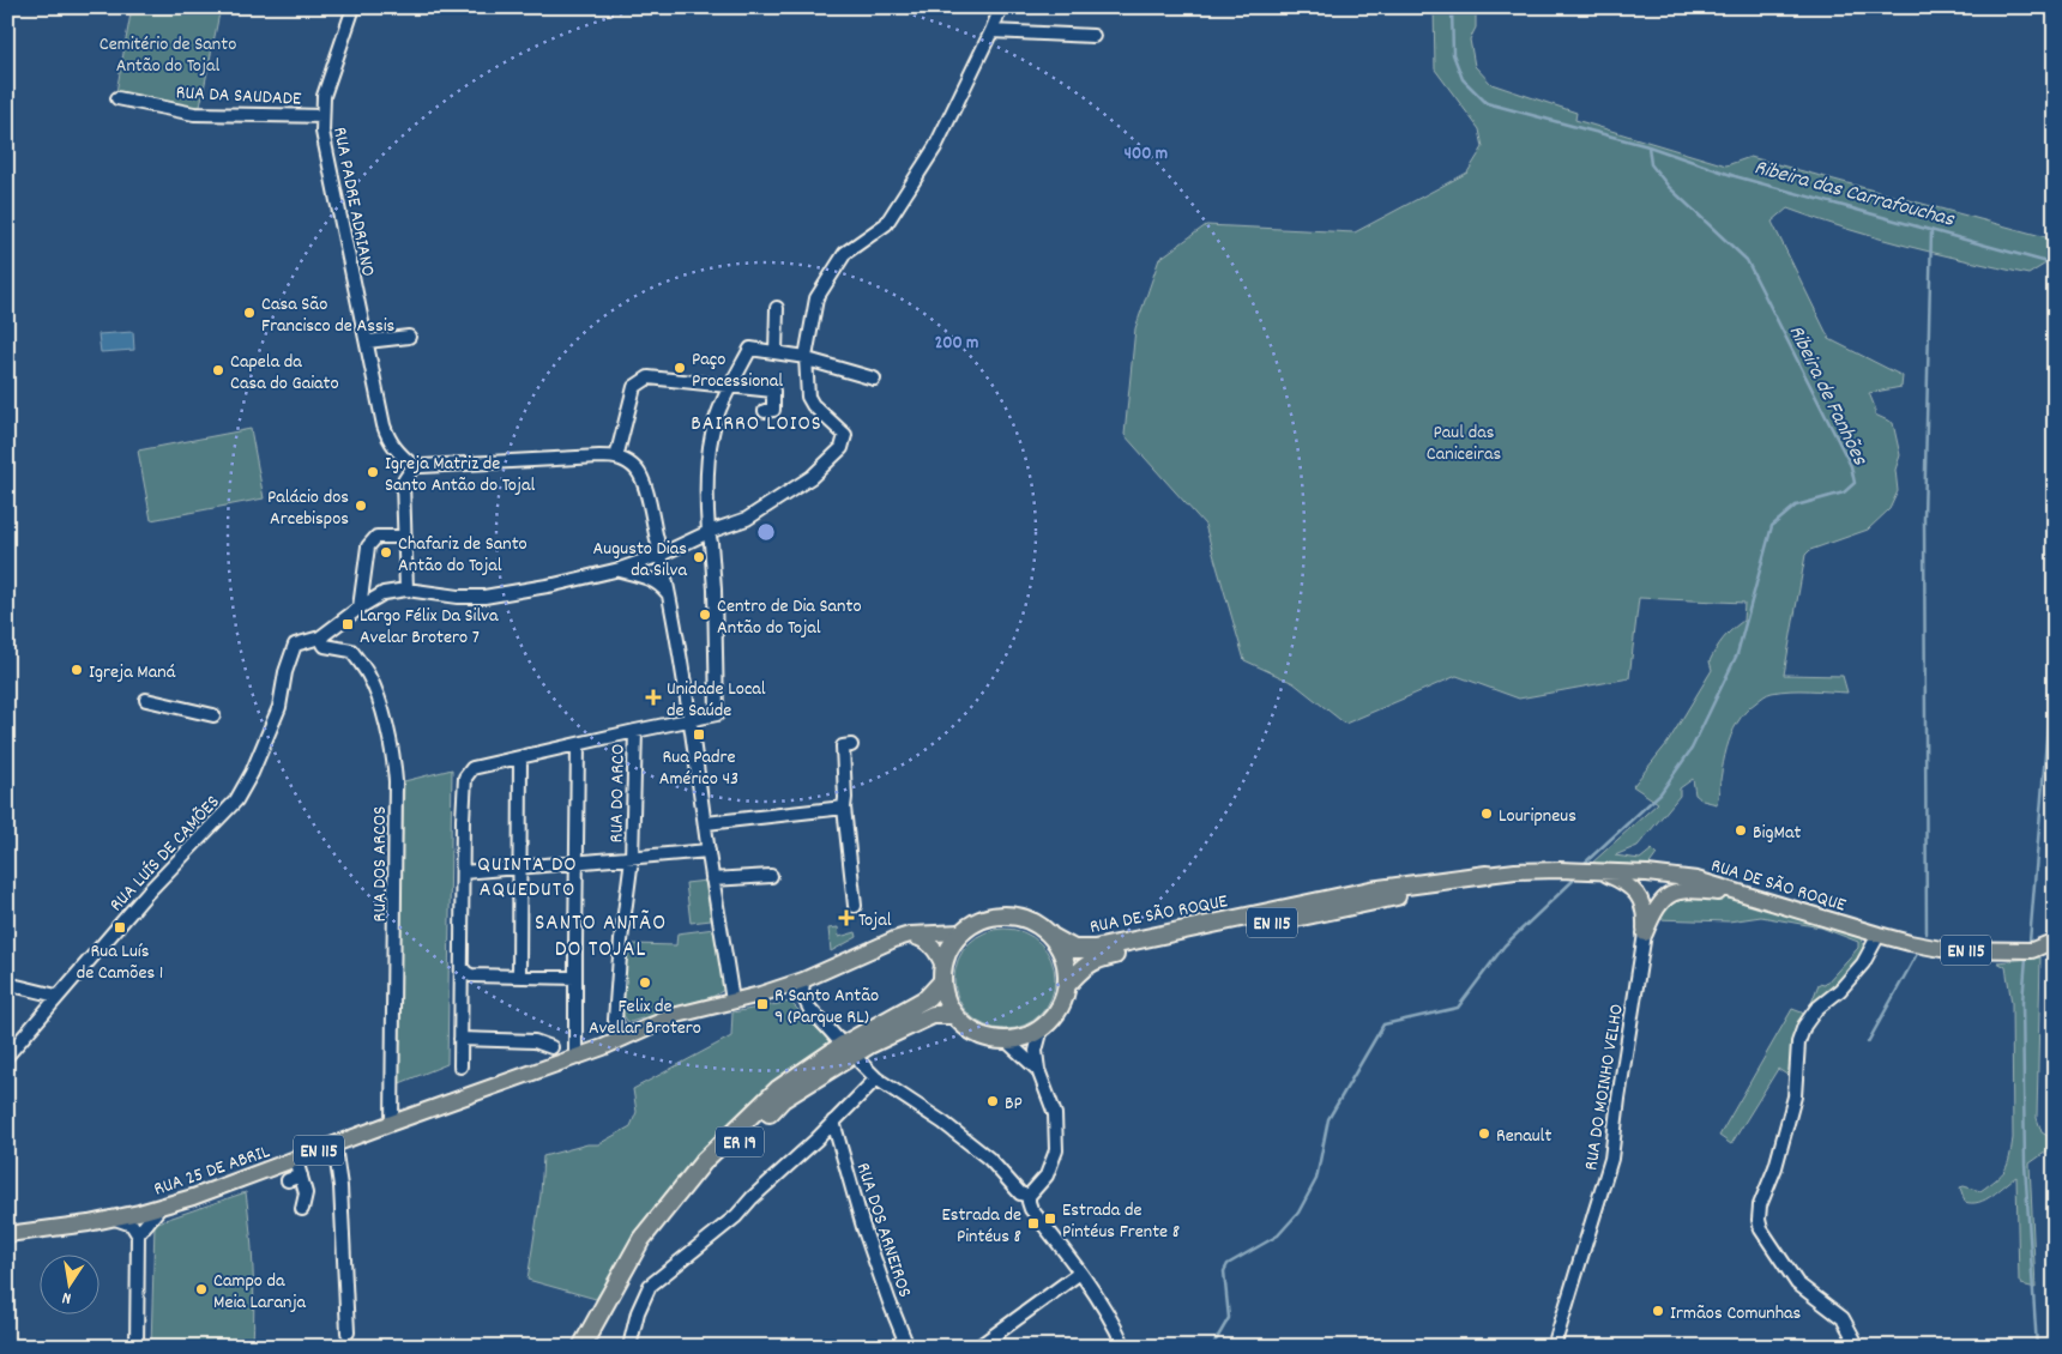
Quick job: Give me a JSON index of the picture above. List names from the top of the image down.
{
  "streets": {
    "highway": ["RUA DE SÃO ROQUE", "EN 115", "ER 19"],
    "main road": ["RUA 25 DE ABRIL"],
    "street": [
      "RUA DA SAUDADE",
      "RUA PADRE ADRIANO",
      "RUA DO ARCO",
      "RUA LUÍS DE CAMÕES",
      "RUA DOS ARCOS",
      "RUA DO MOINHO VELHO",
      "RUA DOS ARNEIROS"
    ]
  },
  "crossings": [
    ["RUA DA SAUDADE", "RUA PADRE ADRIANO"],
    ["RUA DO ARCO", "EN 115"],
    ["RUA DO ARCO", "RUA 25 DE ABRIL"],
    ["RUA LUÍS DE CAMÕES", "RUA DOS ARCOS"],
    ["RUA DOS ARCOS", "RUA 25 DE ABRIL"],
    ["RUA DE SÃO ROQUE", "EN 115"],
    ["RUA DE SÃO ROQUE", "ER 19"],
    ["EN 115", "ER 19"],
    ["EN 115", "RUA 25 DE ABRIL"]
  ],
  "districts": ["BAIRRO LOIOS", "QUINTA DO AQUEDUTO", "SANTO ANTÃO DO TOJAL"],
  "water": ["Ribeira das Carrafouchas", "Ribeira de Fanhões"],
  "parks": ["Cemitério de Santo Antão do Tojal", "Paul das Caniceiras"],
  "places": {
    "other": [
      "Casa São Francisco de Assis",
      "Paço Processional",
      "Capela da Casa do Gaiato",
      "Igreja Matriz de Santo Antão do Tojal",
      "Palácio dos Arcebispos",
      "Chafariz de Santo Antão do Tojal",
      "Augusto Dias da Silva",
      "Centro de Dia Santo Antão do Tojal",
      "Igreja Maná",
      "Louripneus",
      "BigMat",
      "Felix de Avellar Brotero",
      "BP",
      "Renault",
      "Campo da Meia Laranja",
      "Irmãos Comunhas"
    ],
    "transit": [
      "Largo Félix Da Silva Avelar Brotero 7",
      "Rua Padre Américo 43",
      "Rua Luís de Camões 1",
      "R Santo Antão 9 (Parque RL)",
      "Estrada de Pintéus Frente 8",
      "Estrada de Pintéus 8"
    ],
    "health": ["Unidade Local de Saúde", "Tojal"]
  },
  "north": "bottom",
  "rings": ["400 m", "200 m"]
}
